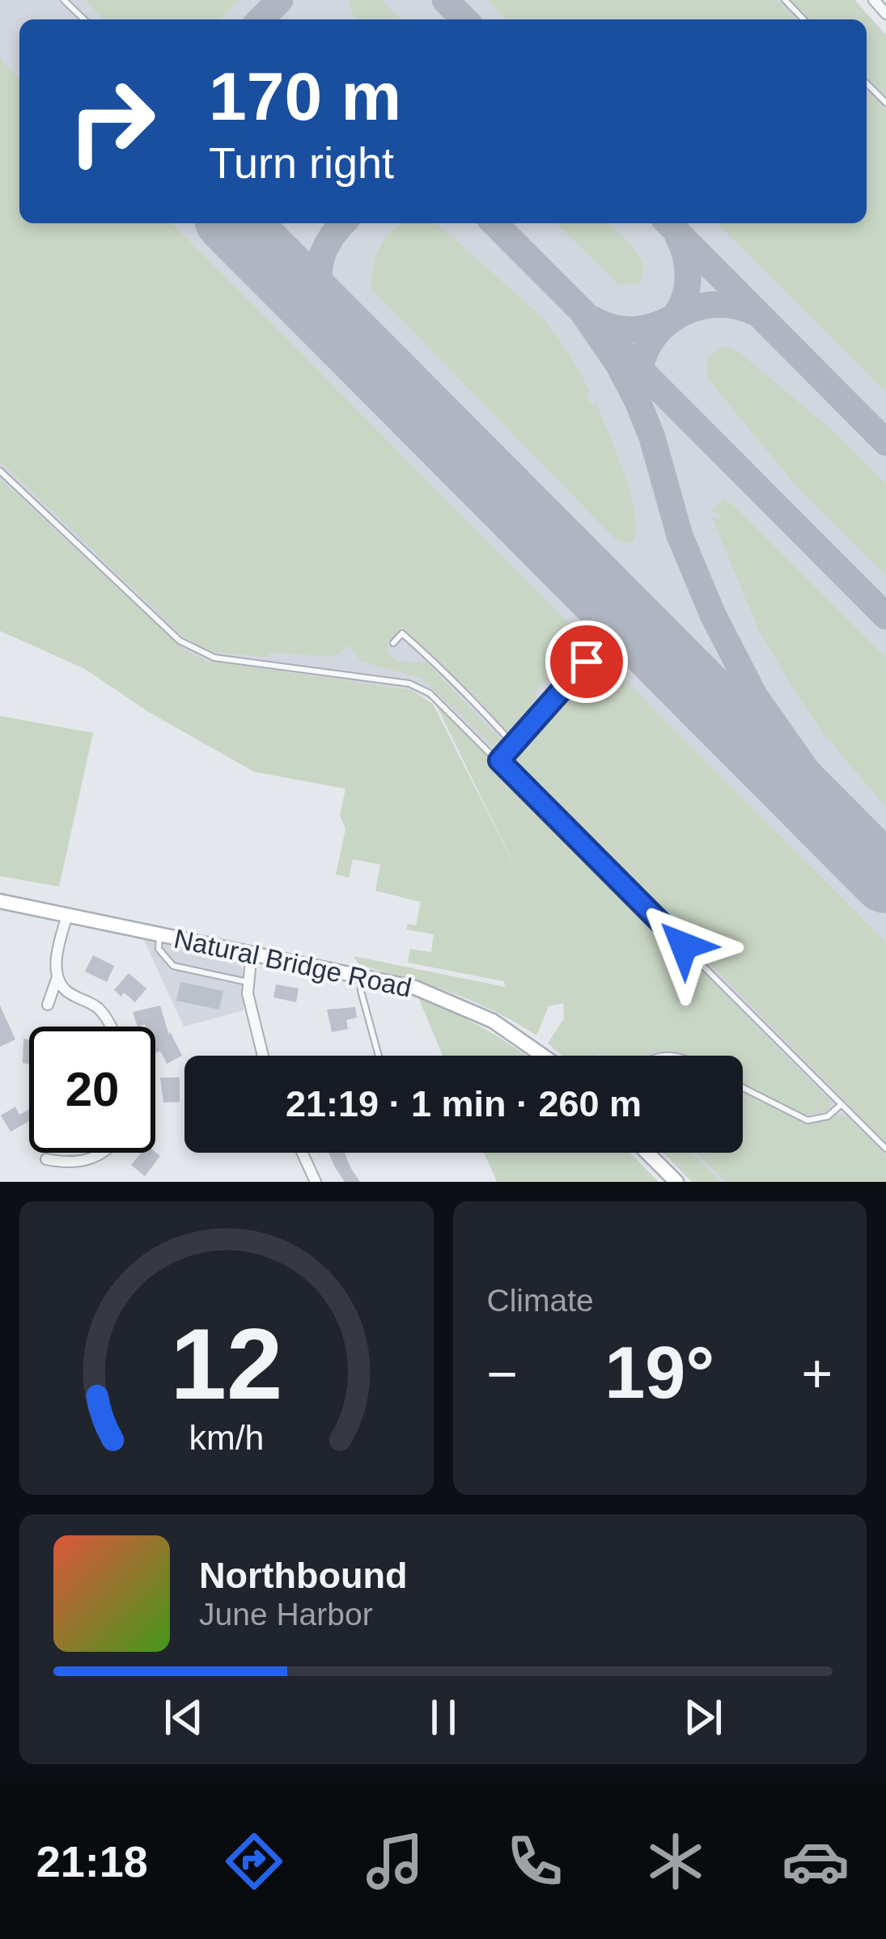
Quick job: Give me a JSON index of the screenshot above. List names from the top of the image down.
{
  "streets": {
    "main road": ["Natural Bridge Road"]
  },
  "page": {
    "turn": ["170 m", "Turn right"],
    "limit": "20",
    "trip": "21:19 · 1 min · 260 m",
    "tile": "Climate",
    "heat": ["−", "19°", "+"],
    "song": ["Northbound", "June Harbor"],
    "tabs": "21:18",
    "gauge": ["12", "km/h"]
  }
}
